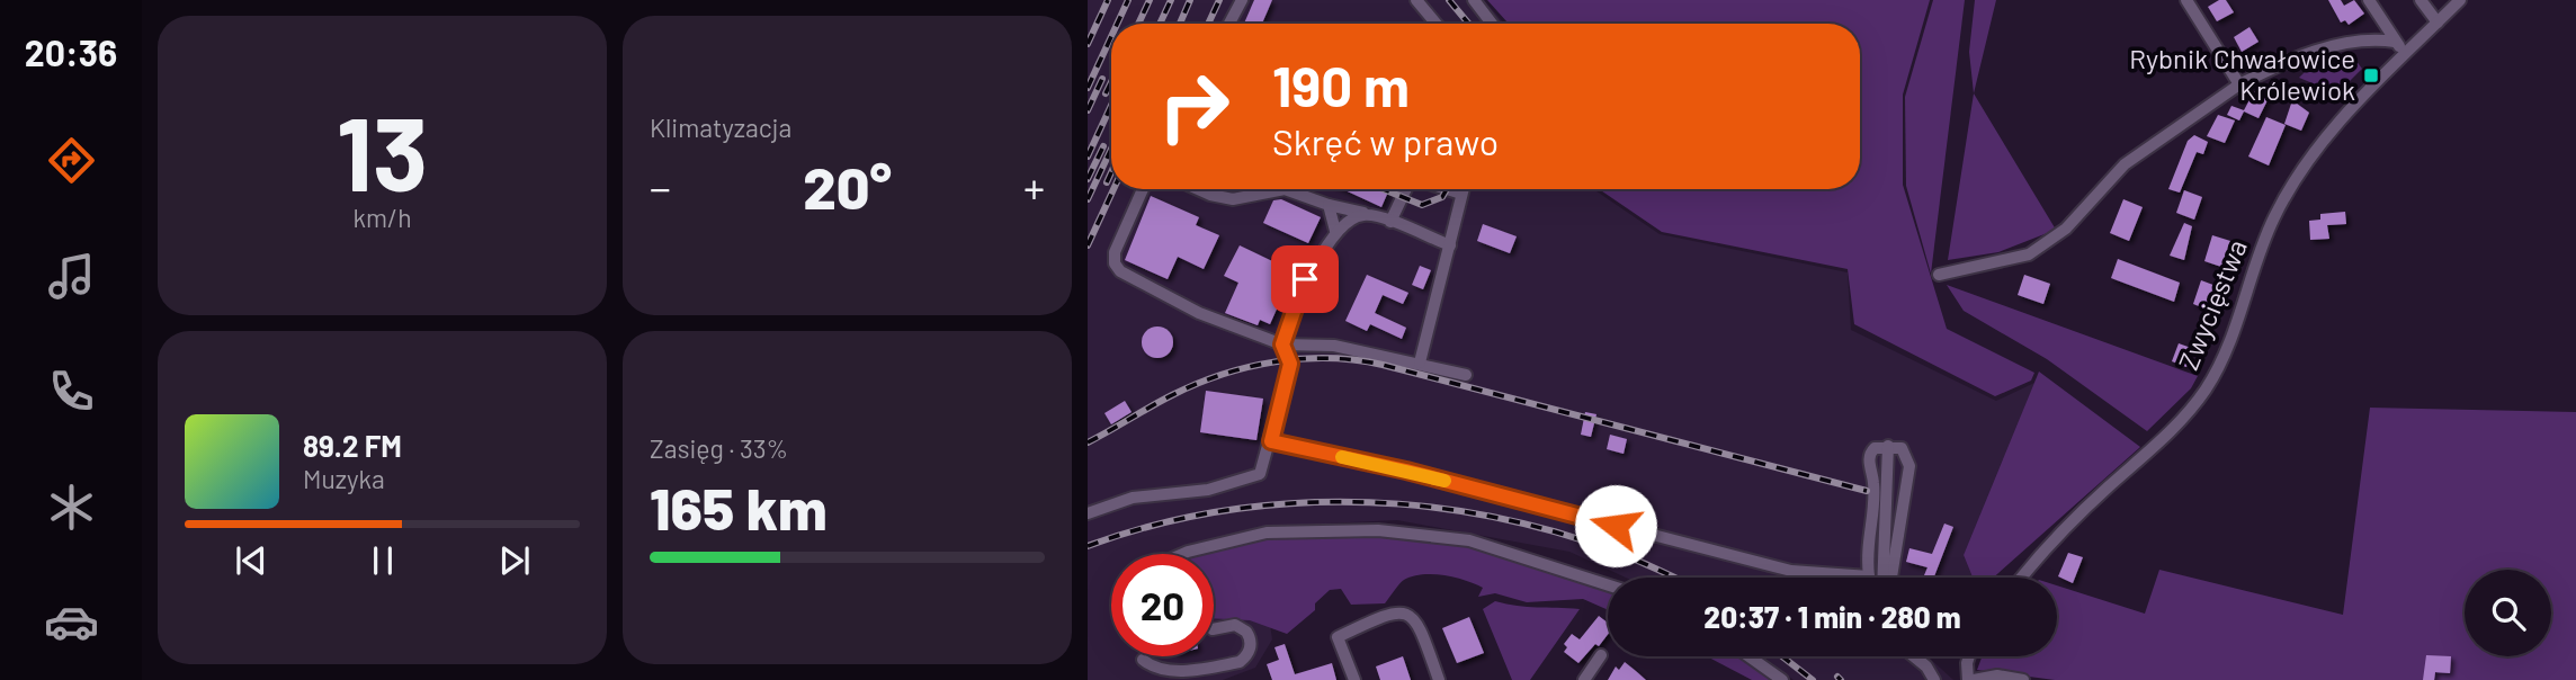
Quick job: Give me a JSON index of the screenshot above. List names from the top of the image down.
{
  "streets": {
    "street": ["Zwycięstwa"]
  },
  "places": {
    "transit": ["Rybnik Chwałowice Królewiok"]
  },
  "page": {
    "tabs": "20:36",
    "tile": [
      ["13", "km/h"],
      "Klimatyzacja",
      ["Zasięg · 33%", "165 km"]
    ],
    "turn": ["190 m", "Skręć w prawo"],
    "heat": ["−", "20°", "+"],
    "song": ["89.2 FM", "Muzyka"],
    "limit": "20",
    "trip": "20:37 · 1 min · 280 m"
  }
}
